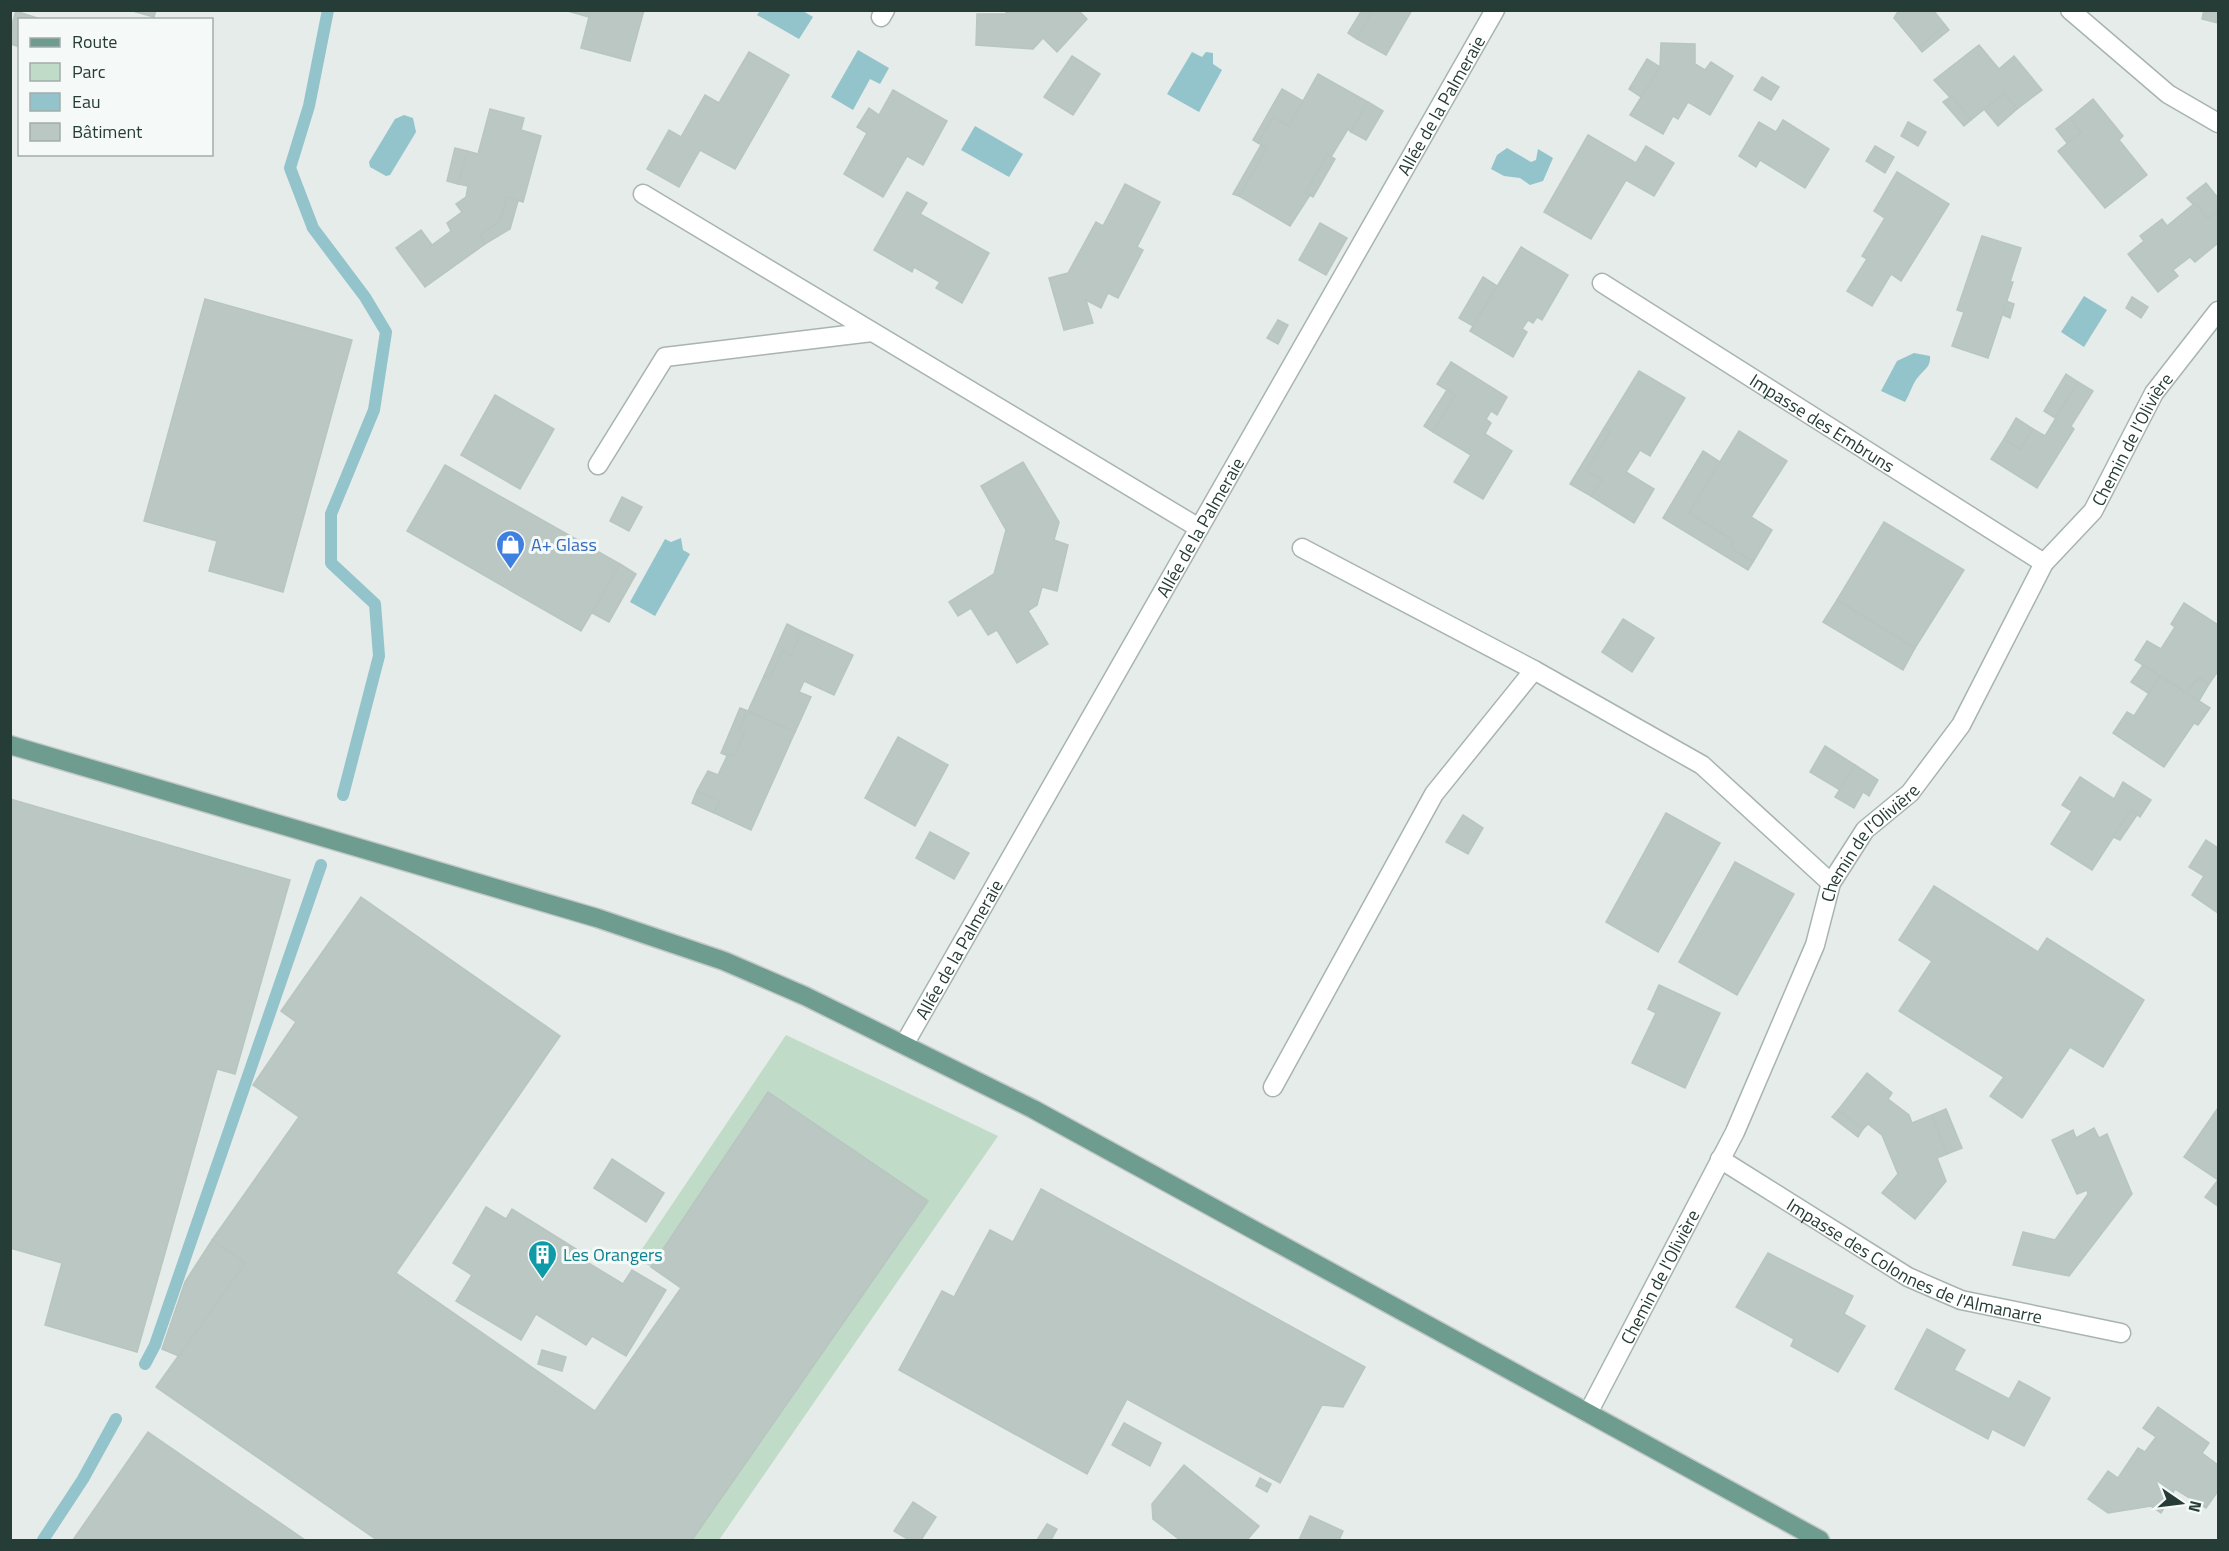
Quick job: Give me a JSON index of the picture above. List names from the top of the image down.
{
  "streets": {
    "street": [
      "Allée de la Palmeraie",
      "Impasse des Embruns",
      "Chemin de l'Olivière",
      "Impasse des Colonnes de l'Almanarre"
    ]
  },
  "crossings": [
    ["Impasse des Embruns", "Chemin de l'Olivière"],
    ["Chemin de l'Olivière", "Impasse des Colonnes de l'Almanarre"]
  ],
  "places": {
    "shop": ["A+ Glass"],
    "building": ["Les Orangers"]
  },
  "legend": [
    "Route",
    "Parc",
    "Eau",
    "Bâtiment"
  ],
  "north": "right"
}
